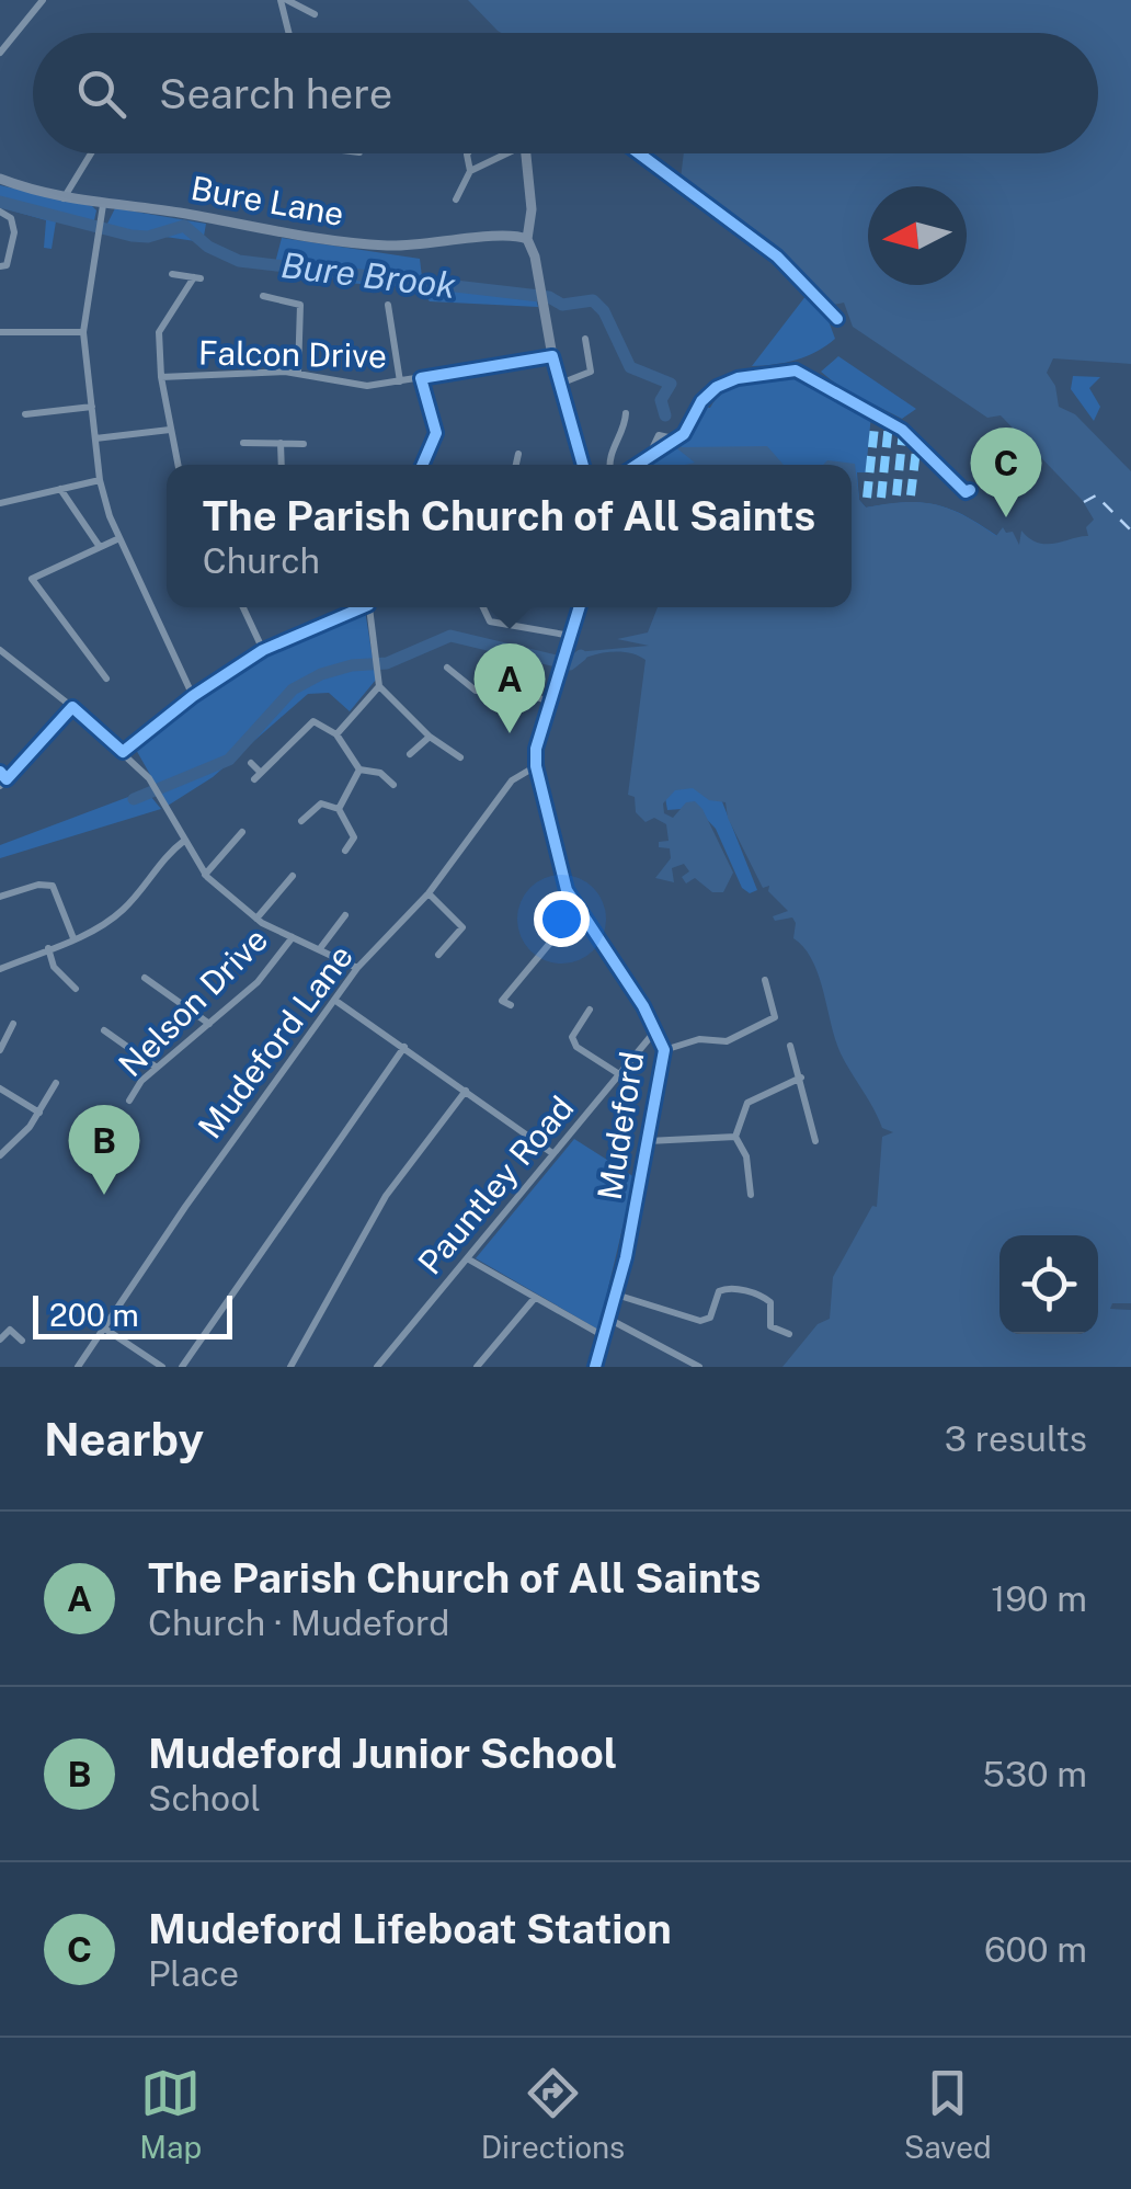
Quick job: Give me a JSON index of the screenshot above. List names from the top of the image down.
{
  "streets": {
    "street": [
      "Bure Lane",
      "Falcon Drive",
      "Nelson Drive",
      "Mudeford Lane",
      "Mudeford",
      "Pauntley Road"
    ]
  },
  "crossings": [
    ["Mudeford Lane", "Mudeford"]
  ],
  "water": ["Bure Brook"],
  "scale_bar": "200 m",
  "north": "left",
  "page": {
    "search": "Search here",
    "pins": ["C", "A", "B"],
    "popup": ["The Parish Church of All Saints", "Church"],
    "scale": "200 m",
    "heading": ["Nearby", "3 results"],
    "list": [
      {
        "mark": "A",
        "name": "The Parish Church of All Saints",
        "note": "Church · Mudeford",
        "value": "190 m"
      },
      {
        "mark": "B",
        "name": "Mudeford Junior School",
        "note": "School",
        "value": "530 m"
      },
      {
        "mark": "C",
        "name": "Mudeford Lifeboat Station",
        "note": "Place",
        "value": "600 m"
      }
    ],
    "nav": ["Map", "Directions", "Saved"]
  }
}
